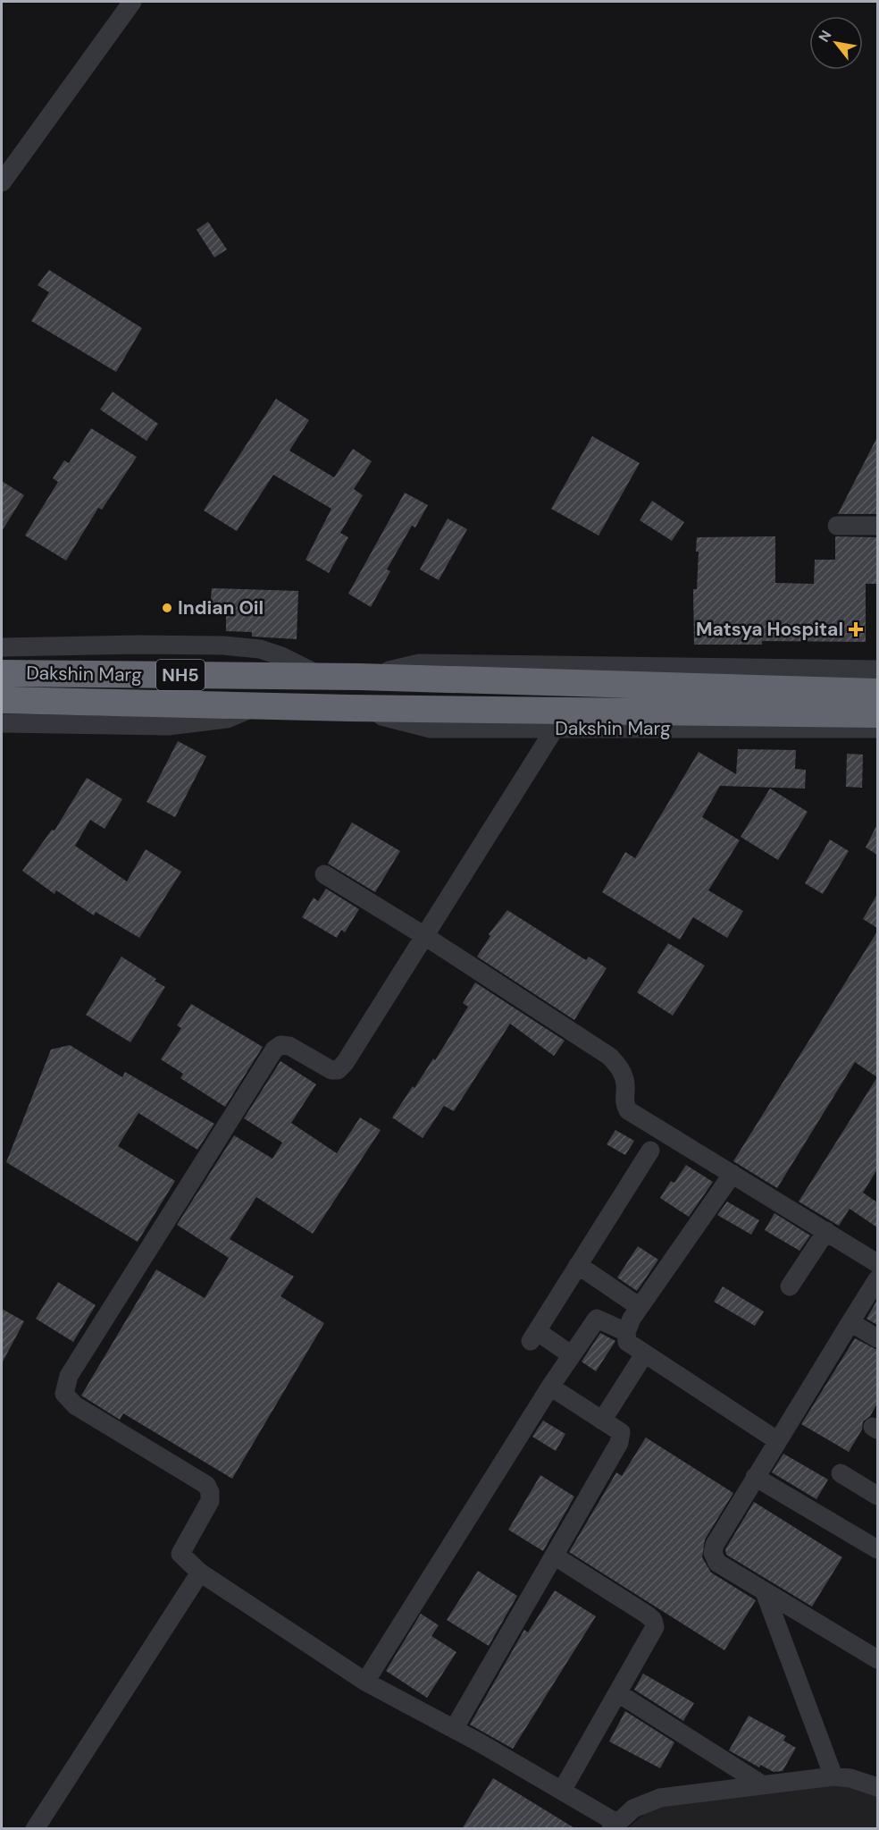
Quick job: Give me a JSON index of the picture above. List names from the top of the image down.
{
  "streets": {
    "highway": ["Dakshin Marg", "NH5"]
  },
  "places": {
    "other": ["Indian Oil"],
    "health": ["Matsya Hospital"]
  },
  "north": "top left"
}
